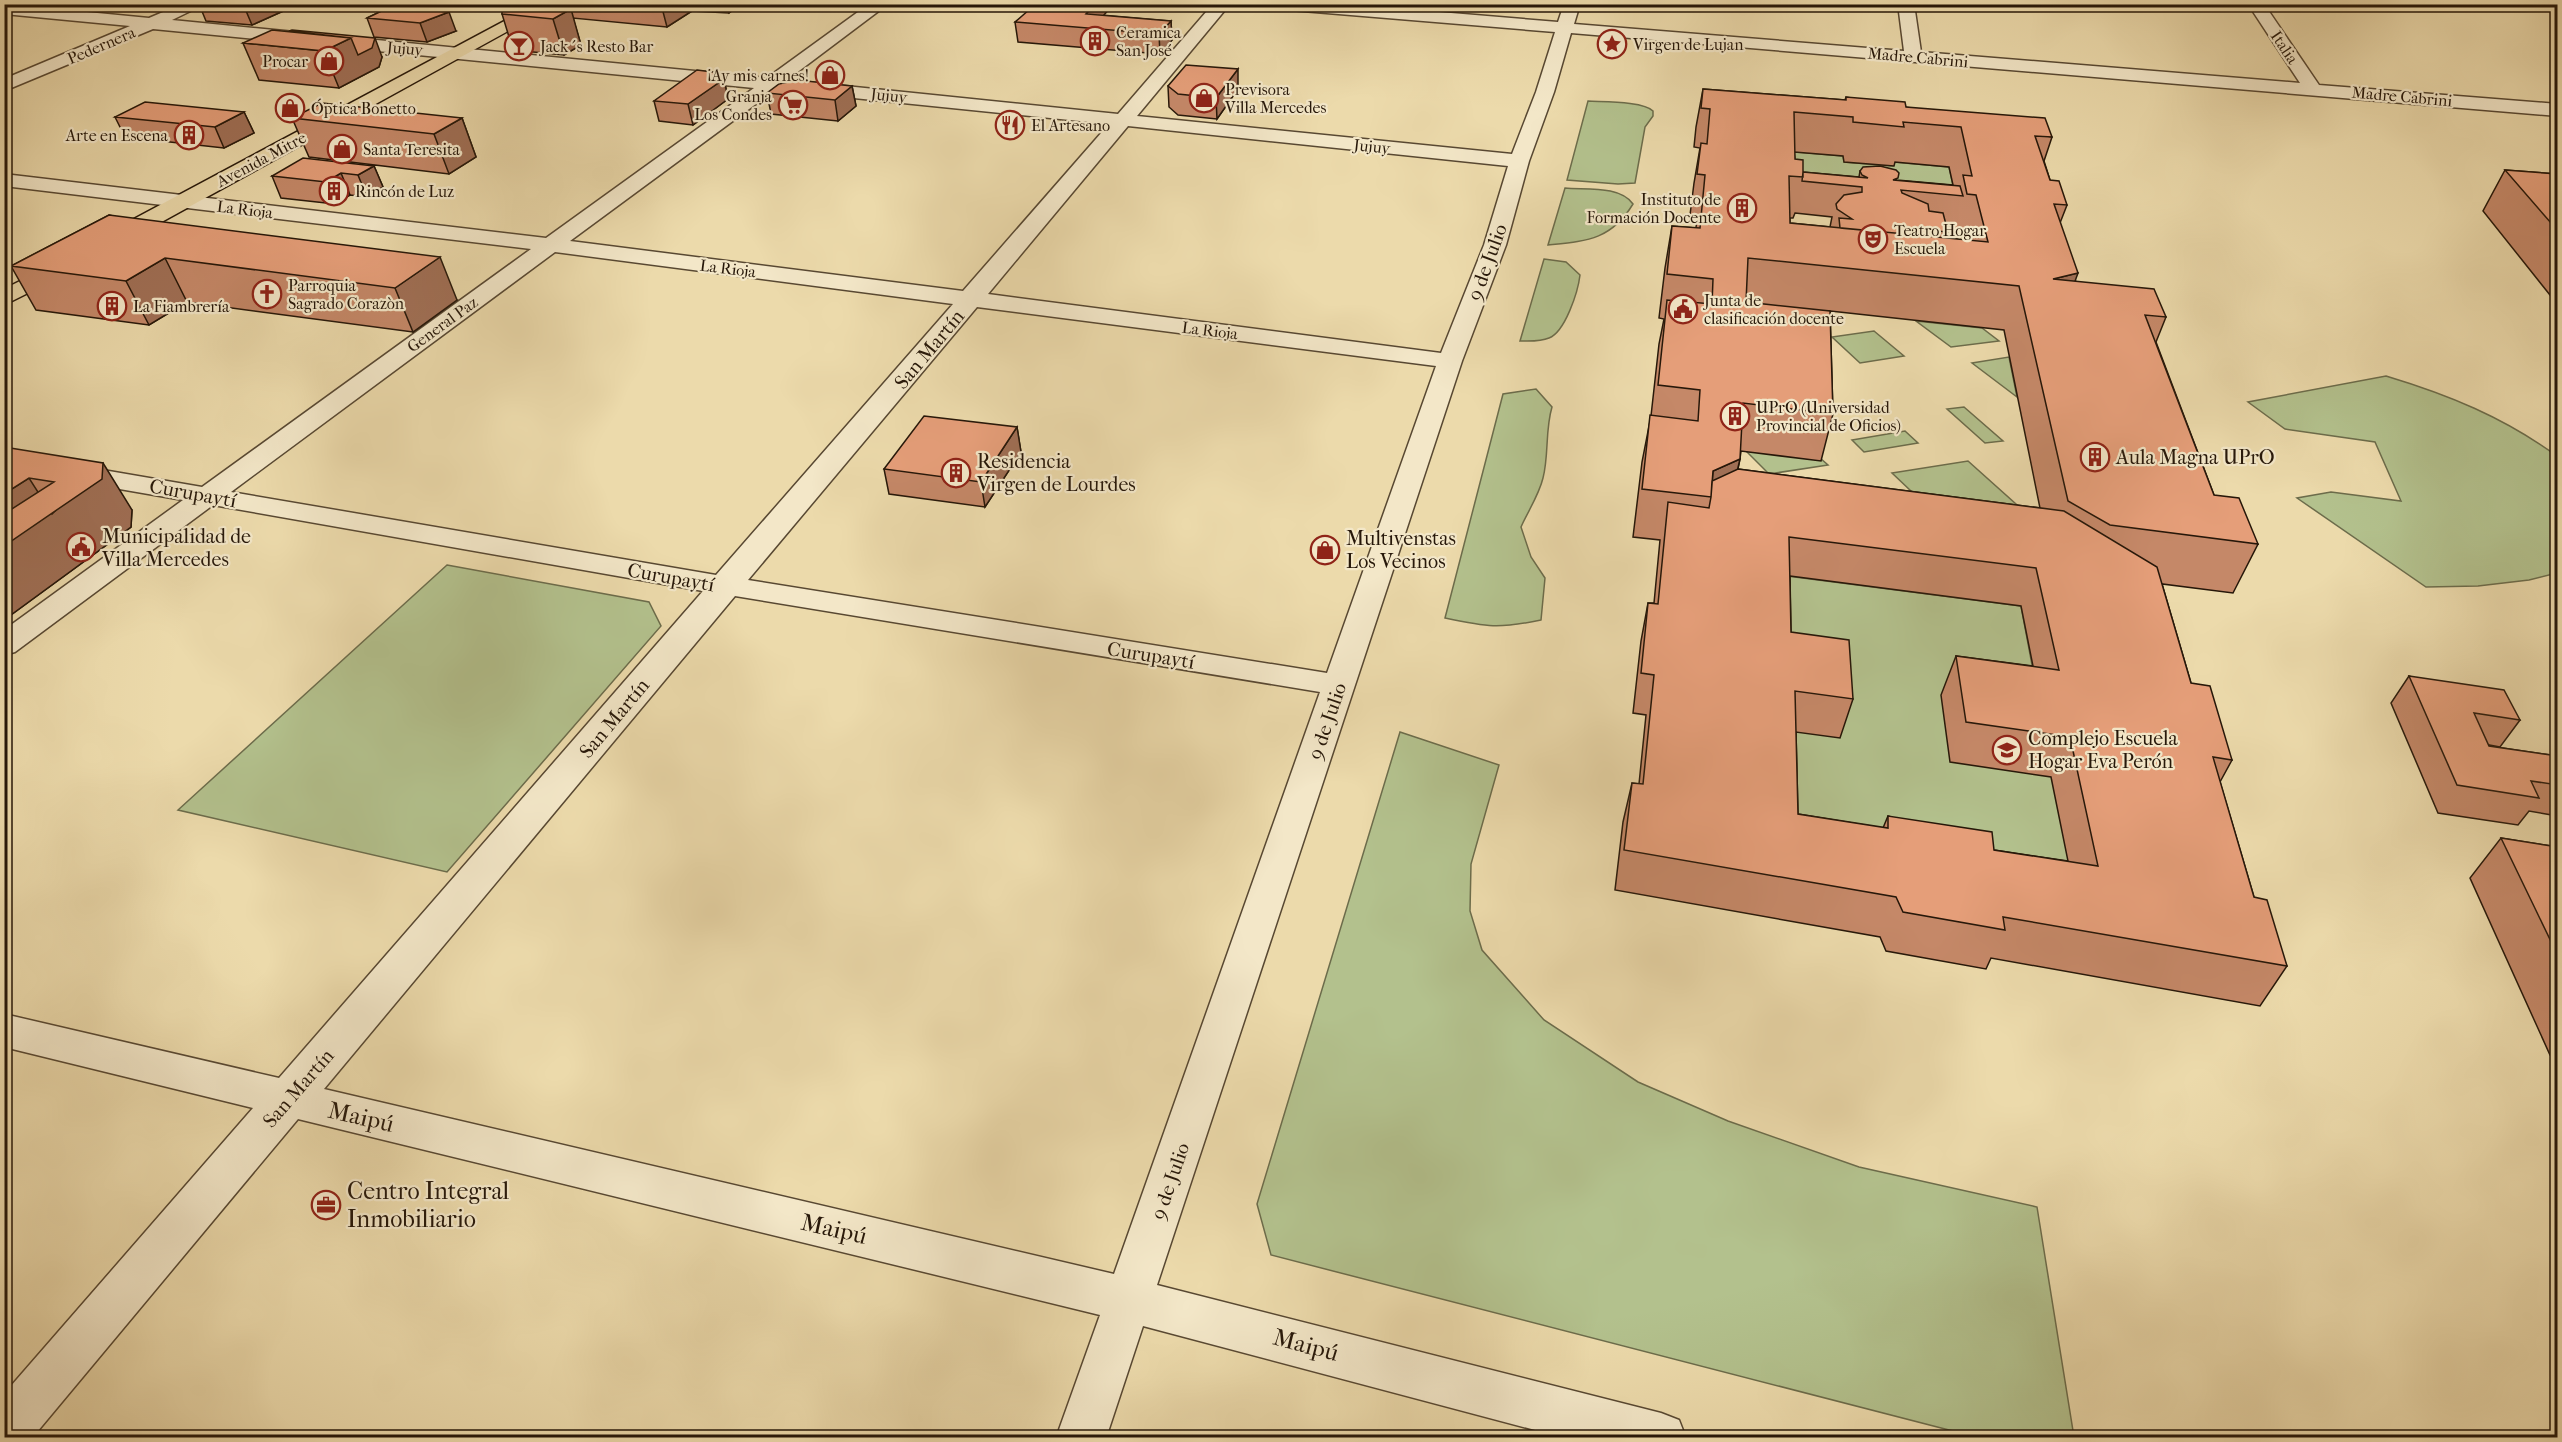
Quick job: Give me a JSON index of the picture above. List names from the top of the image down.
{
  "streets": {
    "main road": ["Avenida Mitre"],
    "street": [
      "Pedernera",
      "Italia",
      "Jujuy",
      "Madre Cabrini",
      "La Rioja",
      "9 de Julio",
      "General Paz",
      "San Martín",
      "Curupaytí",
      "Maipú"
    ]
  },
  "crossings": [
    ["Pedernera", "Jujuy"],
    ["Italia", "Madre Cabrini"],
    ["Jujuy", "Avenida Mitre"],
    ["Jujuy", "9 de Julio"],
    ["Jujuy", "General Paz"],
    ["Jujuy", "San Martín"],
    ["Madre Cabrini", "9 de Julio"],
    ["Avenida Mitre", "La Rioja"],
    ["La Rioja", "9 de Julio"],
    ["La Rioja", "General Paz"],
    ["La Rioja", "San Martín"],
    ["9 de Julio", "Curupaytí"],
    ["9 de Julio", "Maipú"],
    ["General Paz", "Curupaytí"],
    ["San Martín", "Curupaytí"],
    ["San Martín", "Maipú"]
  ],
  "places": {
    "building": [
      "Ceramica San José",
      "Arte en Escena",
      "Rincón de Luz",
      "Instituto de Formación Docente",
      "La Fiambrería",
      "UPrO (Universidad Provincial de Oficios)",
      "Aula Magna UPrO",
      "Residencia Virgen de Lourdes"
    ],
    "place": ["Virgen de Lujan"],
    "bar": ["Jack´s Resto Bar"],
    "shop": [
      "Procar",
      "¡Ay mis carnes!",
      "Previsora Villa Mercedes",
      "Óptica Bonetto",
      "Santa Teresita",
      "Multivenstas Los Vecinos"
    ],
    "supermarket": ["Granja Los Condes"],
    "restaurant": ["El Artesano"],
    "theatre": ["Teatro Hogar Escuela"],
    "church": ["Parroquia Sagrado Corazòn"],
    "public building": ["Junta de clasificación docente", "Municipalidad de Villa Mercedes"],
    "school or university": ["Complejo Escuela Hogar Eva Perón"],
    "office": ["Centro Integral Inmobiliario"]
  }
}
